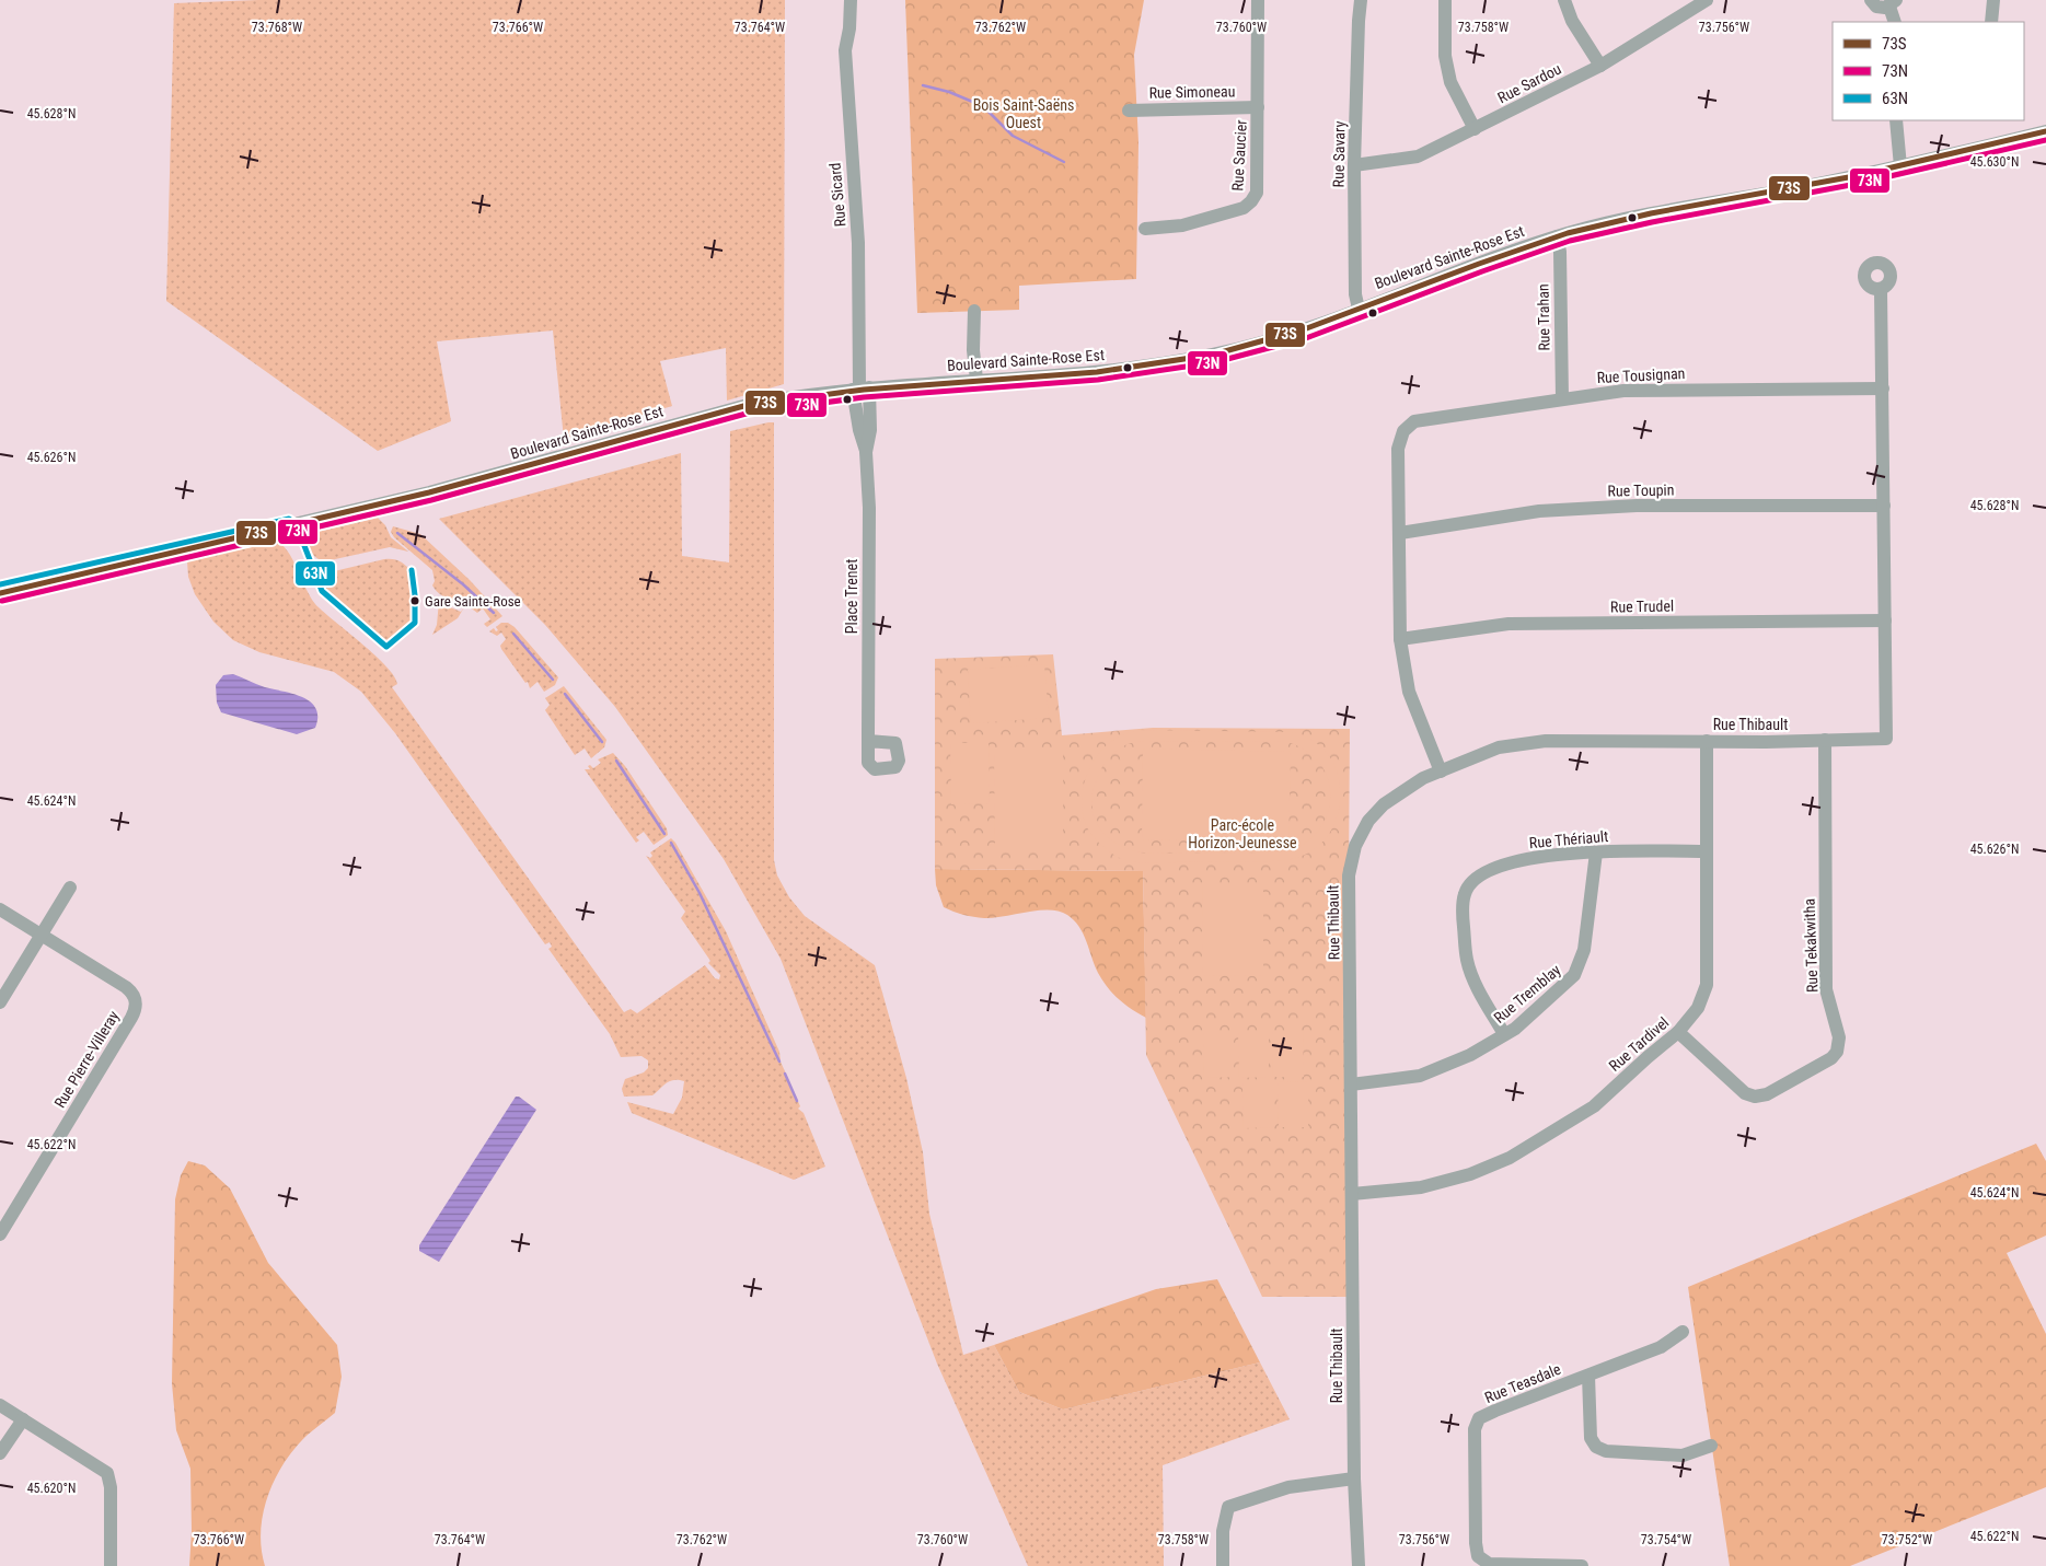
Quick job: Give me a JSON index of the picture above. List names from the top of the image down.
{
  "streets": {
    "street": [
      "Rue Sardou",
      "Rue Simoneau",
      "Rue Savary",
      "Rue Saucier",
      "Rue Sicard",
      "Boulevard Sainte-Rose Est",
      "Rue Trahan",
      "Rue Tousignan",
      "Rue Toupin",
      "Place Trenet",
      "Rue Trudel",
      "Rue Thibault",
      "Rue Thériault",
      "Rue Tekakwitha",
      "Rue Tremblay",
      "Rue Tardivel",
      "Rue Pierre-Villeray",
      "Rue Teasdale"
    ]
  },
  "crossings": [
    ["Rue Sardou", "Rue Savary"],
    ["Rue Simoneau", "Rue Saucier"],
    ["Rue Savary", "Boulevard Sainte-Rose Est"],
    ["Rue Sicard", "Boulevard Sainte-Rose Est"],
    ["Rue Sicard", "Place Trenet"],
    ["Boulevard Sainte-Rose Est", "Rue Trahan"],
    ["Boulevard Sainte-Rose Est", "Place Trenet"],
    ["Rue Trahan", "Rue Tousignan"],
    ["Rue Tousignan", "Rue Toupin"],
    ["Rue Tousignan", "Rue Trudel"],
    ["Rue Tousignan", "Rue Thibault"],
    ["Rue Trudel", "Rue Thibault"],
    ["Rue Thibault", "Rue Tekakwitha"],
    ["Rue Thibault", "Rue Tremblay"],
    ["Rue Thibault", "Rue Tardivel"],
    ["Rue Thériault", "Rue Tremblay"],
    ["Rue Thériault", "Rue Tardivel"],
    ["Rue Tekakwitha", "Rue Tardivel"]
  ],
  "parks": ["Bois Saint-Saëns Ouest", "Parc-école Horizon-Jeunesse"],
  "places": ["Gare Sainte-Rose"],
  "lines": ["transit line 73S", "transit line 73N", "transit line 63N"],
  "legend": ["73S", "73N", "63N"],
  "coordinates": [
    "73.768°W",
    "73.766°W",
    "73.764°W",
    "73.762°W",
    "73.760°W",
    "73.758°W",
    "73.756°W",
    "45.628°N",
    "45.630°N",
    "45.626°N",
    "45.624°N",
    "45.622°N",
    "45.620°N",
    "73.754°W",
    "73.752°W"
  ]
}
